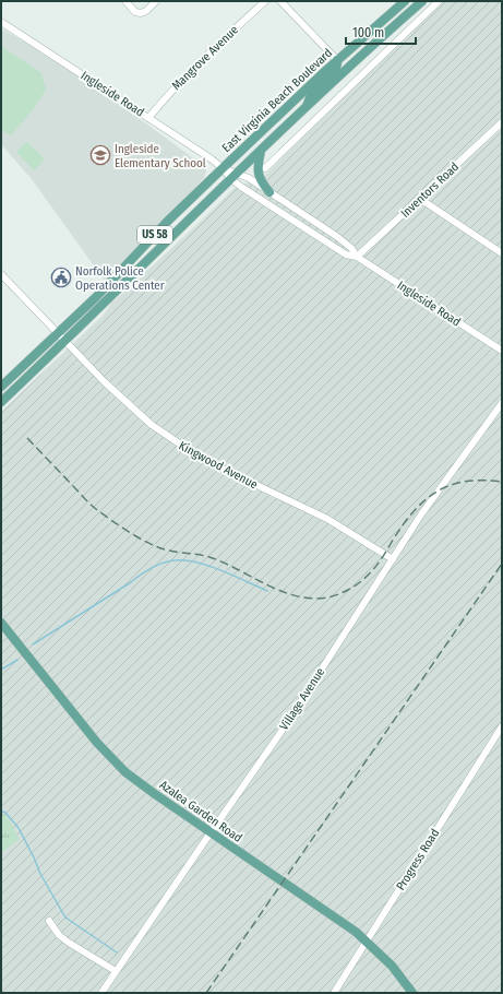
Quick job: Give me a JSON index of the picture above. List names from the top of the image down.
{
  "streets": {
    "main road": ["East Virginia Beach Boulevard", "US 58", "Azalea Garden Road"],
    "street": [
      "Mangrove Avenue",
      "Ingleside Road",
      "Inventors Road",
      "Kingwood Avenue",
      "Village Avenue",
      "Progress Road"
    ]
  },
  "crossings": [
    ["Mangrove Avenue", "Ingleside Road"],
    ["Ingleside Road", "East Virginia Beach Boulevard"],
    ["Ingleside Road", "Inventors Road"],
    ["East Virginia Beach Boulevard", "Kingwood Avenue"],
    ["Kingwood Avenue", "Village Avenue"],
    ["Village Avenue", "Azalea Garden Road"],
    ["Azalea Garden Road", "Progress Road"]
  ],
  "places": {
    "school or university": ["Ingleside Elementary School"],
    "public building": ["Norfolk Police Operations Center"]
  },
  "scale_bar": "100 m"
}
